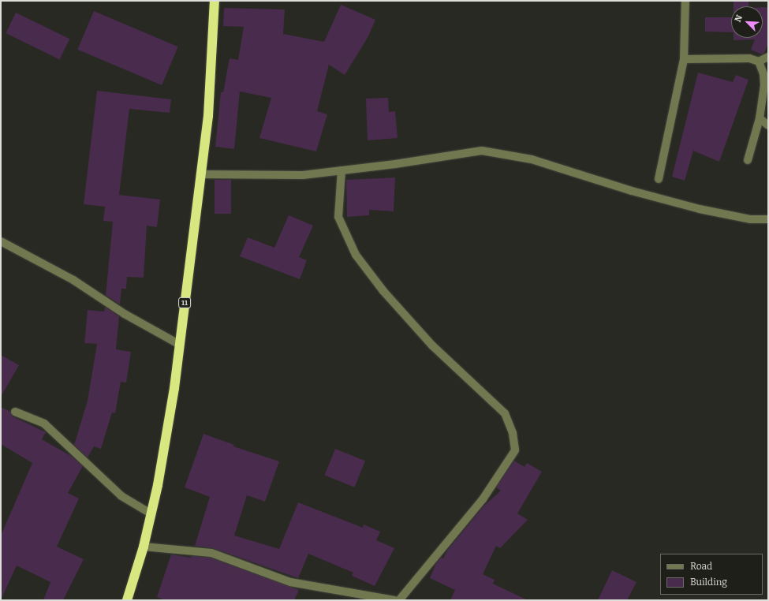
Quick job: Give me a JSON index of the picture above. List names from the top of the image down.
{
  "streets": {
    "highway": ["11"]
  },
  "legend": ["Road", "Building"],
  "north": "top left"
}
